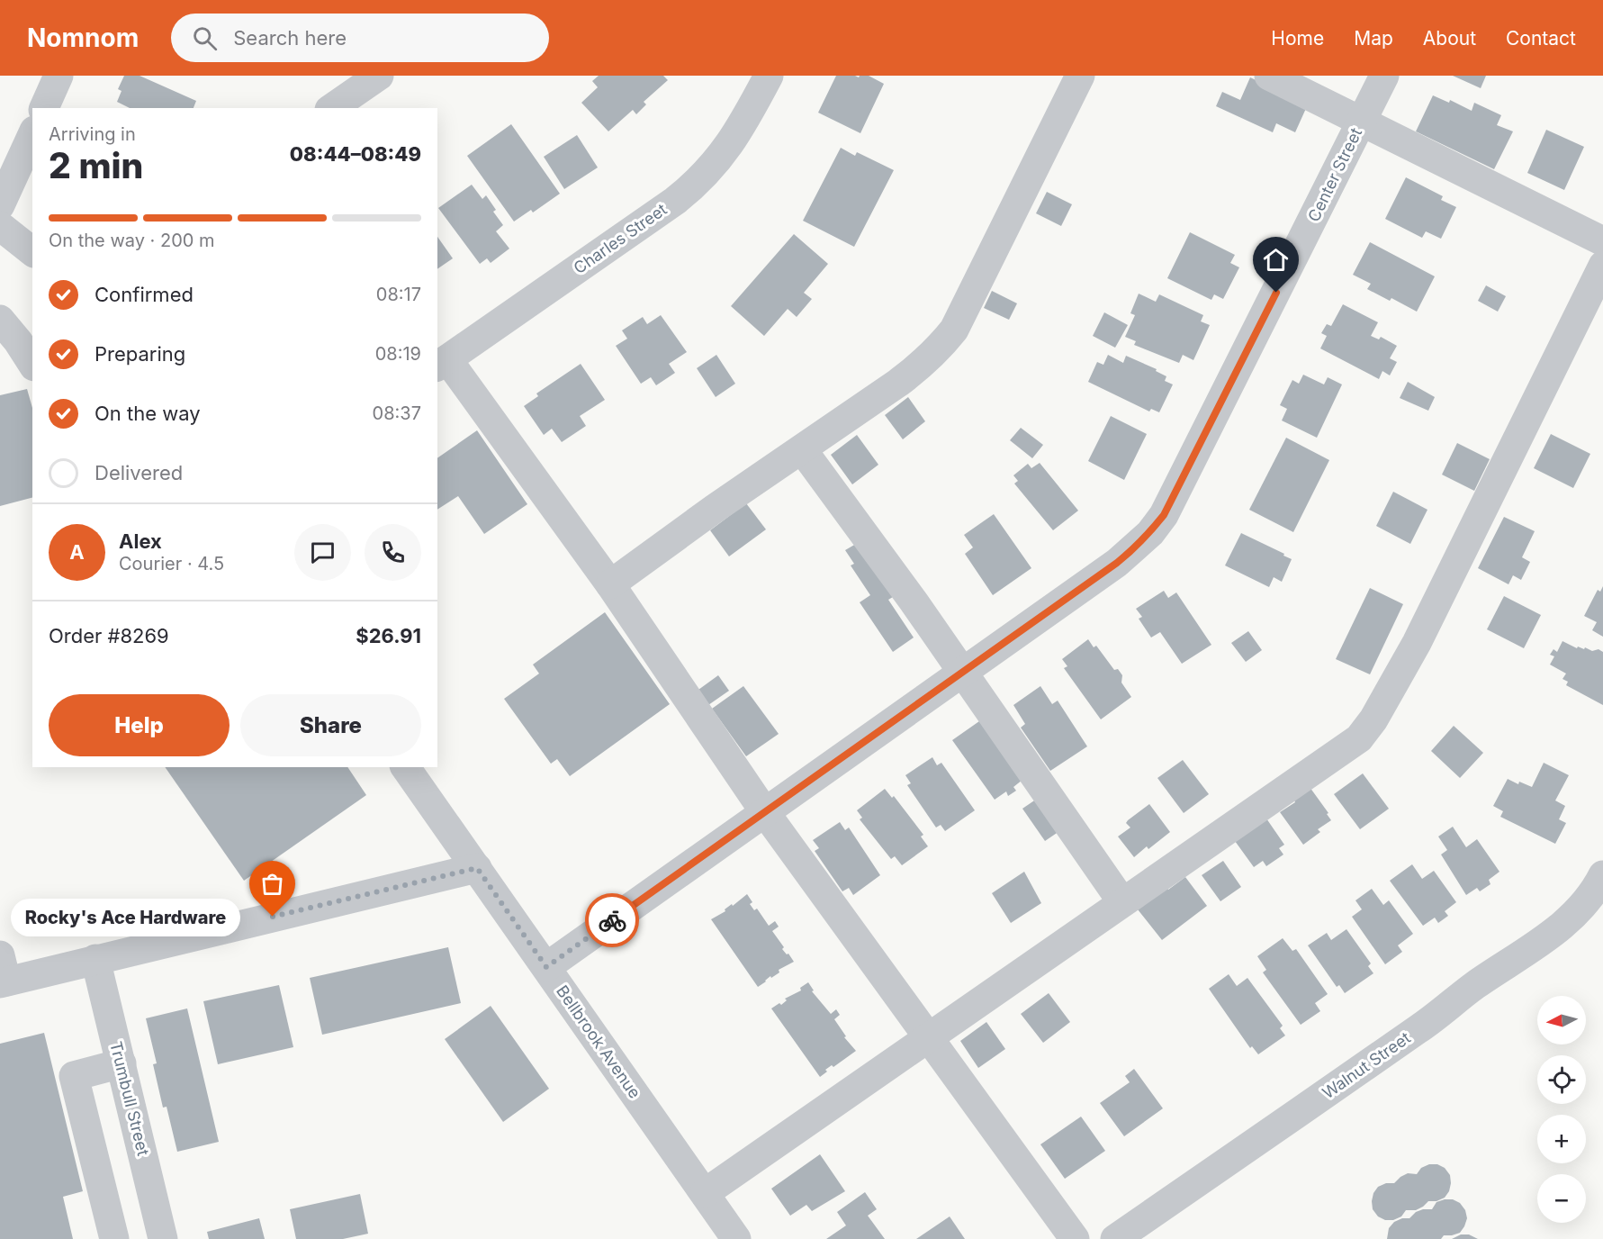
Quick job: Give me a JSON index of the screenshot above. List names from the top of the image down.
{
  "streets": {
    "street": [
      "Center Street",
      "Charles Street",
      "Bellbrook Avenue",
      "Walnut Street",
      "Trumbull Street"
    ]
  },
  "crossings": [
    ["Center Street", "Bellbrook Avenue"]
  ],
  "places": ["Rocky's Ace Hardware"],
  "north": "left",
  "page": {
    "header": "Nomnom",
    "search": "Search here",
    "nav": [
      "Home",
      "Map",
      "About",
      "Contact"
    ],
    "heading": ["2 min", "Arriving in", "08:44–08:49"],
    "panel": [
      "Alex",
      "Courier · 4.5",
      "Order #8269",
      "$26.91"
    ],
    "bar": "On the way · 200 m",
    "list": [
      ["Confirmed", "08:17"],
      ["Preparing", "08:19"],
      ["On the way", "08:37"],
      "Delivered"
    ],
    "round": "A",
    "buttons": ["Help", "Share"],
    "bubble": "Rocky's Ace Hardware",
    "map_buttons": ["+", "−"]
  }
}
